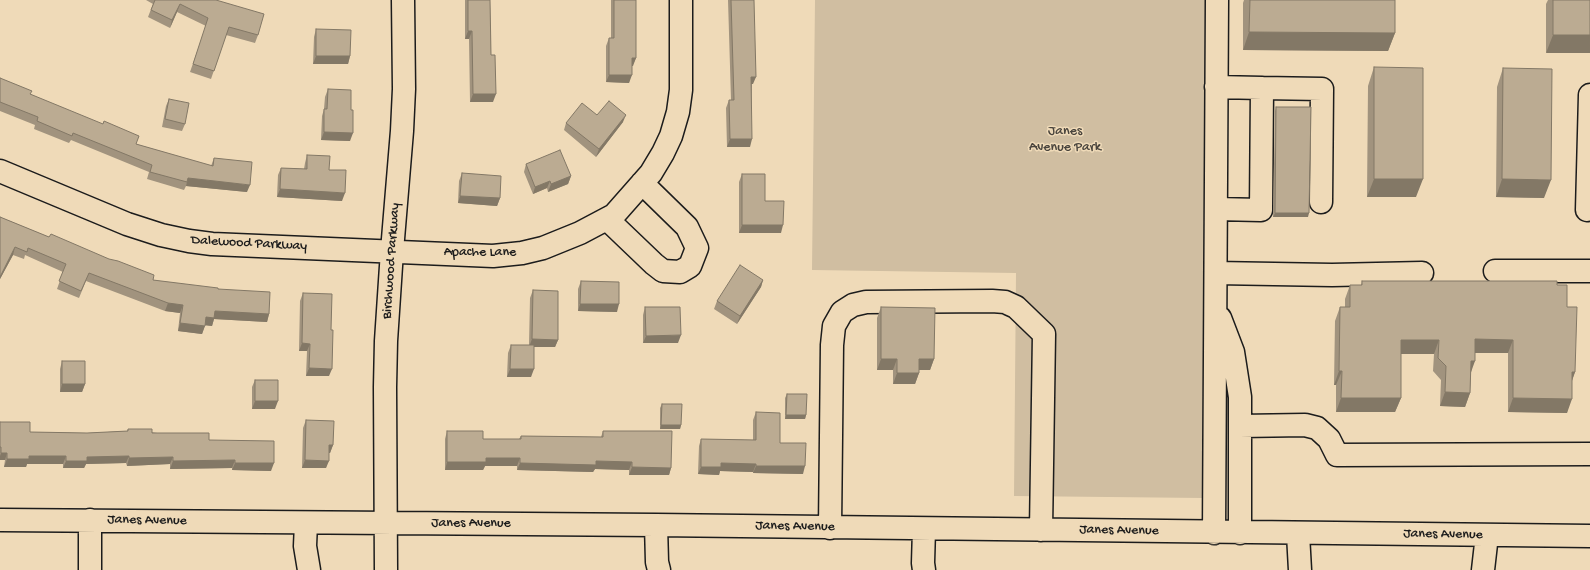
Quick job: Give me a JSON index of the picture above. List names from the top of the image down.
{
  "streets": {
    "street": [
      "Dalewood Parkway",
      "Apache Lane",
      "Birchwood Parkway",
      "Janes Avenue"
    ]
  },
  "crossings": [
    ["Dalewood Parkway", "Apache Lane"],
    ["Dalewood Parkway", "Birchwood Parkway"],
    ["Apache Lane", "Birchwood Parkway"],
    ["Birchwood Parkway", "Janes Avenue"]
  ],
  "parks": ["Janes Avenue Park"]
}
